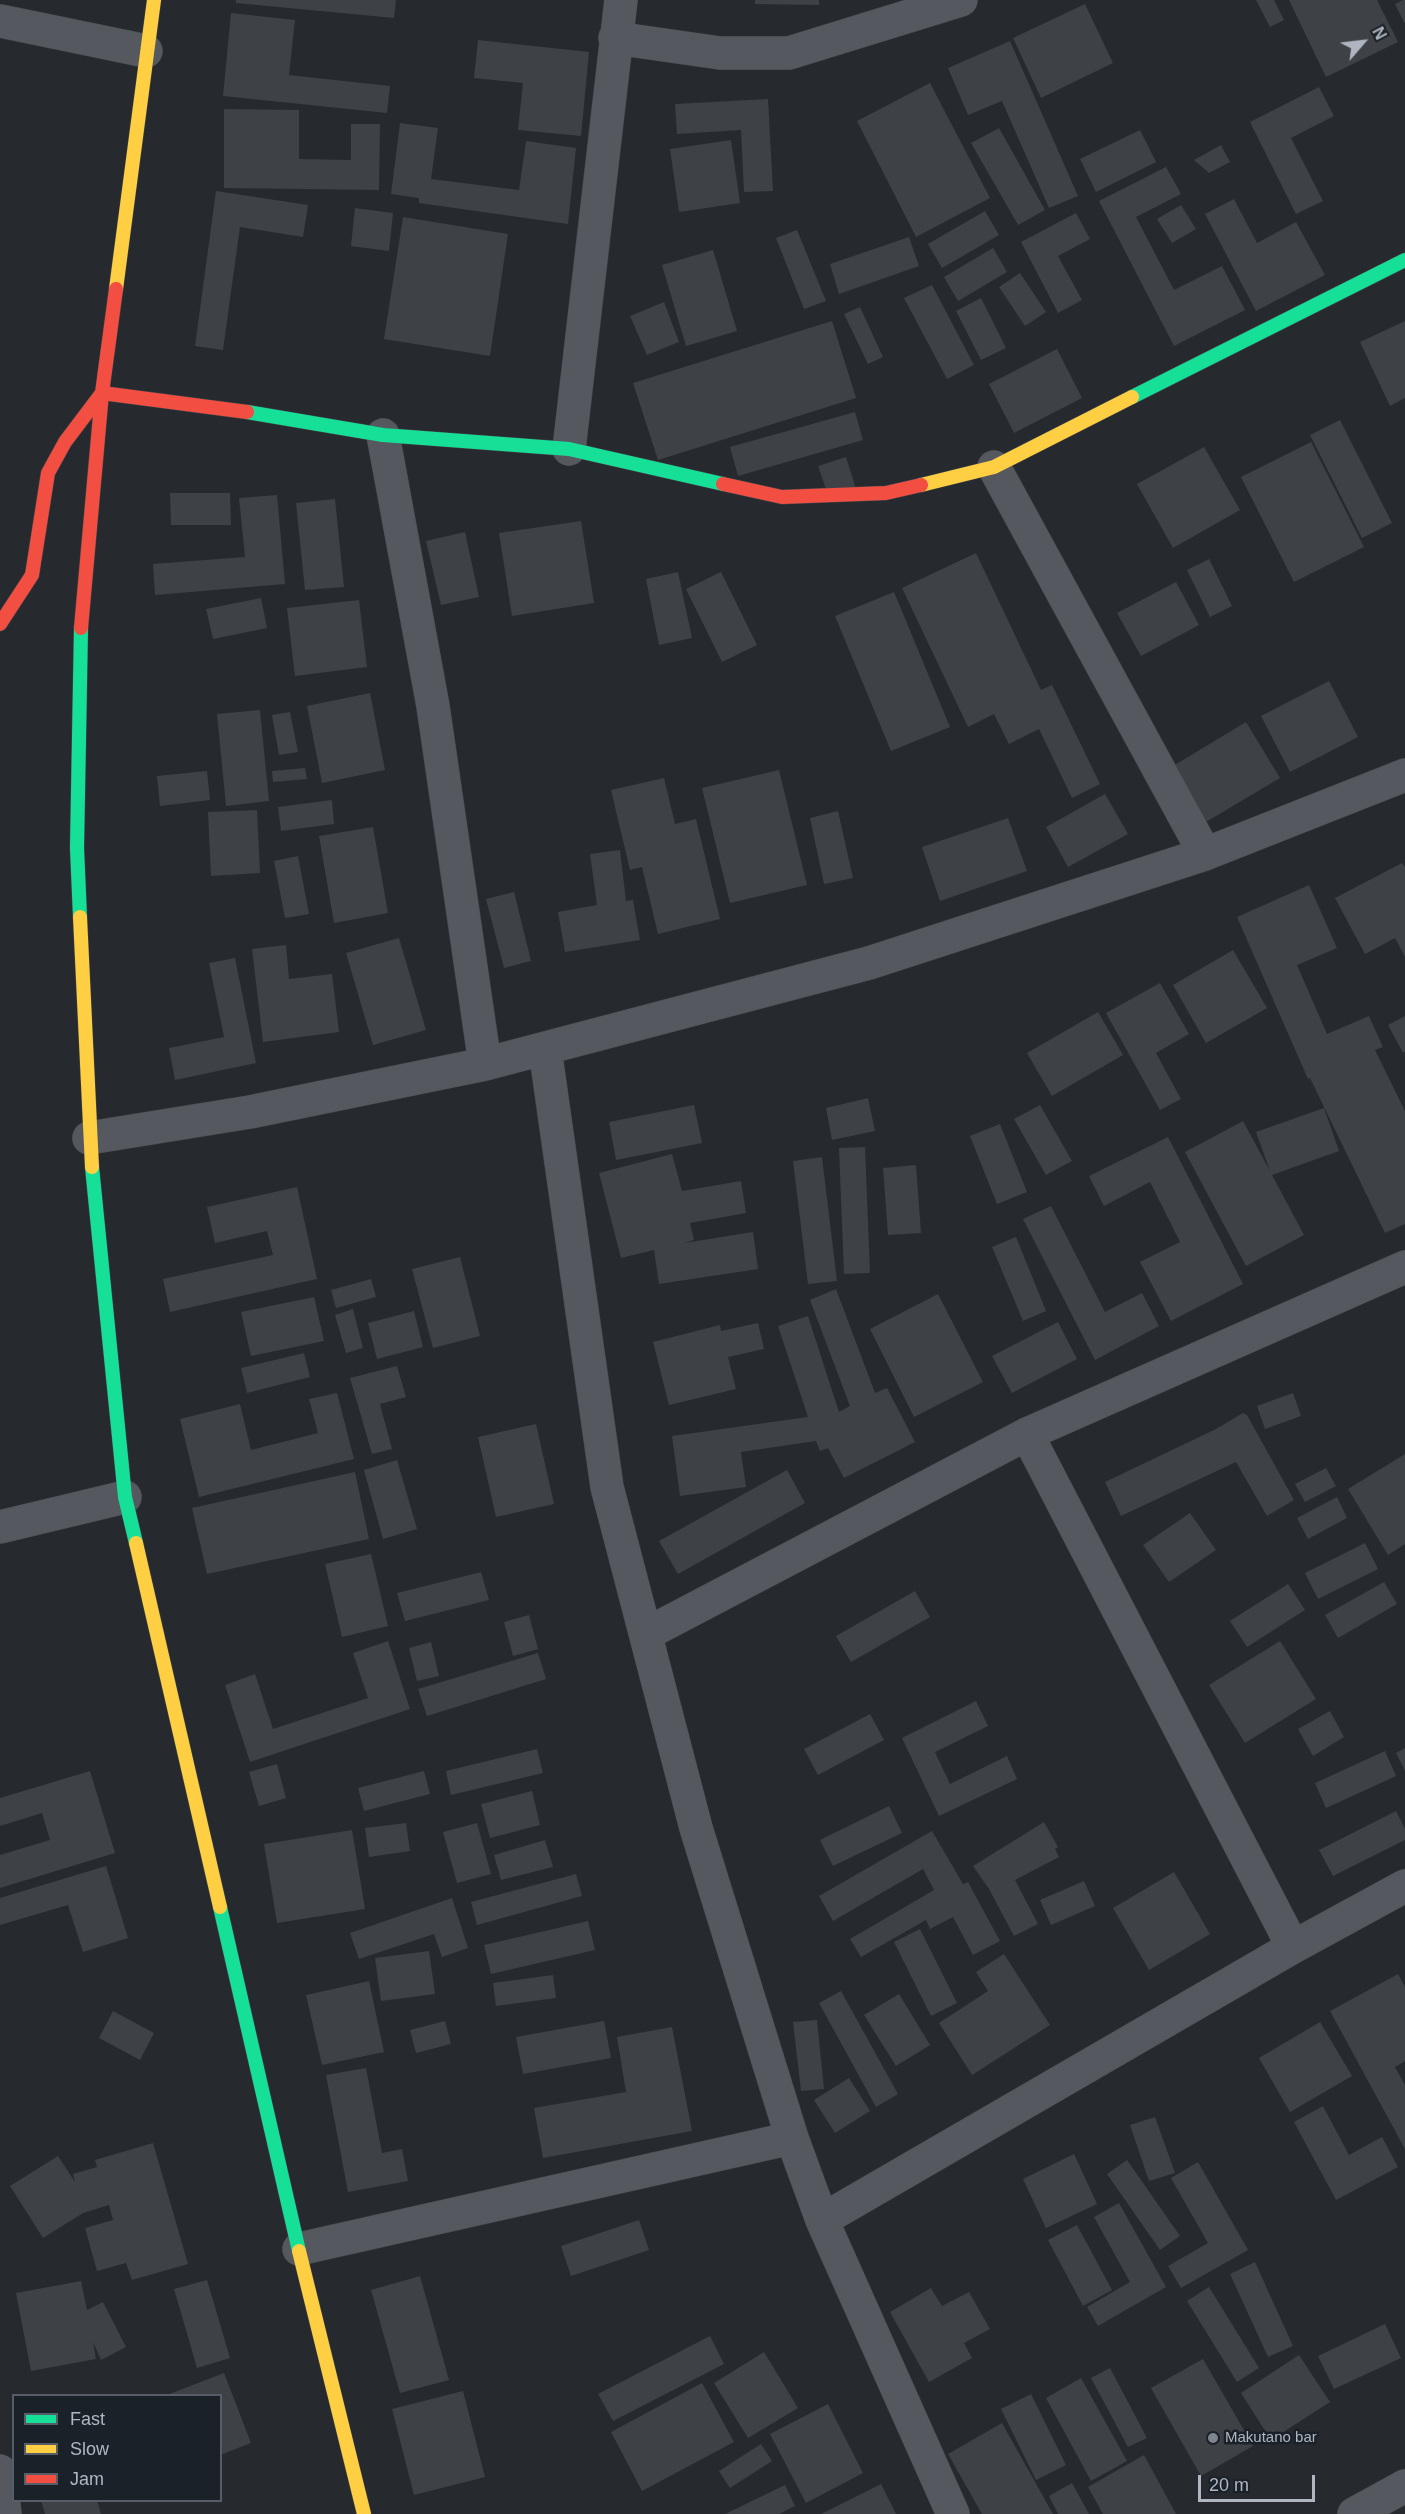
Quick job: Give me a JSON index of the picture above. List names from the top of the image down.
{
  "places": ["Makutano bar"],
  "legend": ["Fast", "Slow", "Jam"],
  "scale_bar": "20 m",
  "north": "top right"
}
